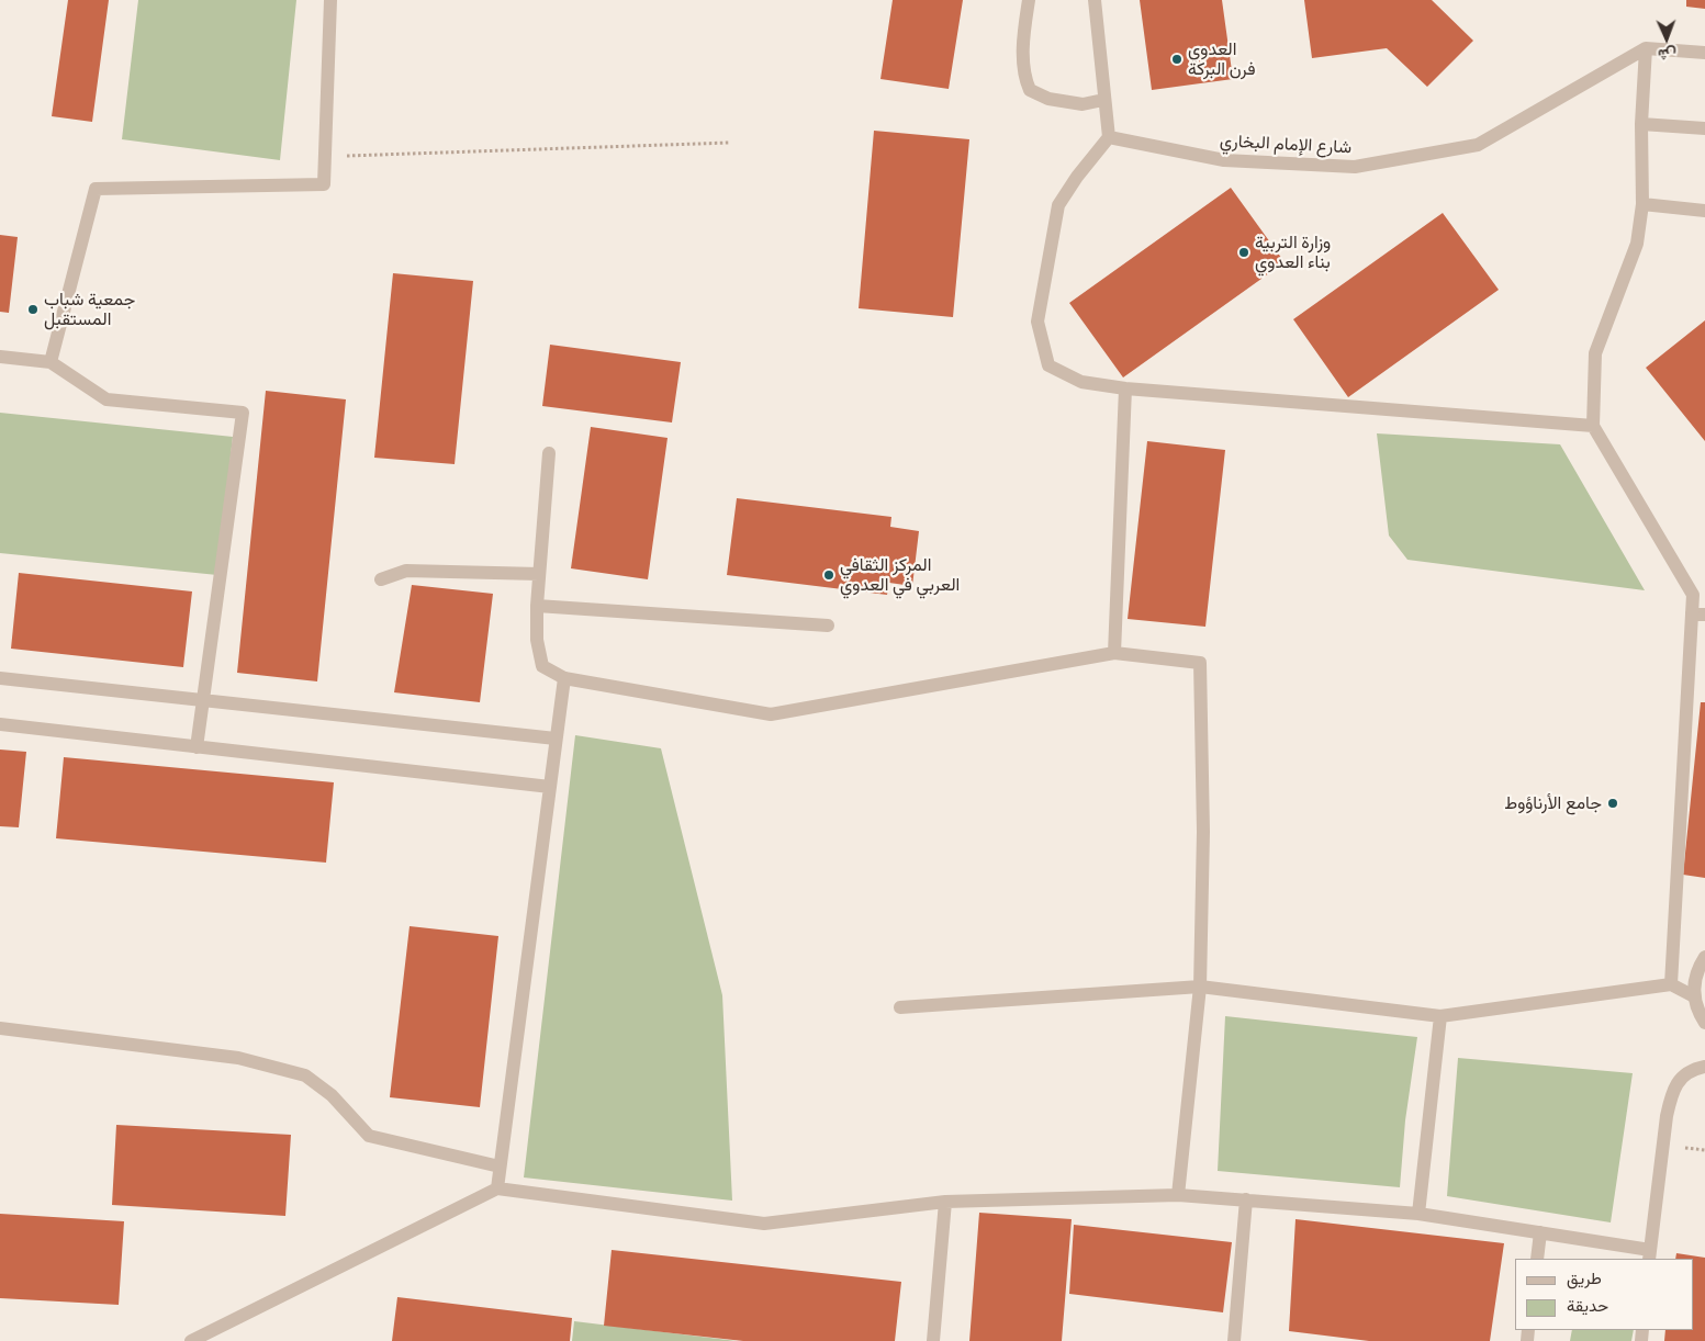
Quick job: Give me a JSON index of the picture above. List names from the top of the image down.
{
  "streets": {
    "street": ["شارع الإمام البخاري"]
  },
  "places": [
    "العدوي فرن البركة",
    "وزارة التربية بناء العدوي",
    "جمعية شباب المستقبل",
    "المركز الثقافي العربي في العدوي",
    "جامع الأرناؤوط"
  ],
  "legend": ["طريق", "حديقة"],
  "north": "bottom"
}
